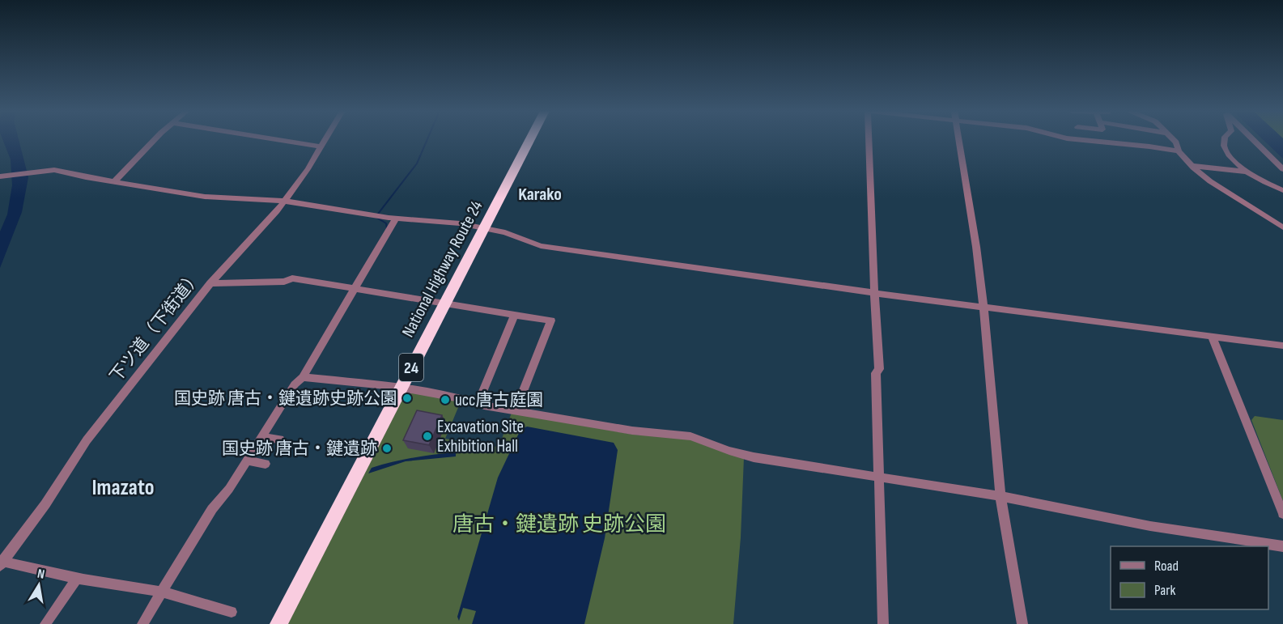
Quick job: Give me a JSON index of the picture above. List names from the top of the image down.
{
  "streets": {
    "highway": ["National Highway Route 24", "24"],
    "street": ["下ツ道（下街道）"]
  },
  "districts": ["Karako", "Imazato"],
  "parks": ["唐古・鍵遺跡 史跡公園"],
  "places": [
    "国史跡 唐古・鍵遺跡史跡公園",
    "ucc唐古庭園",
    "Excavation Site Exhibition Hall",
    "国史跡 唐古・鍵遺跡"
  ],
  "legend": ["Road", "Park"],
  "north": "top"
}
